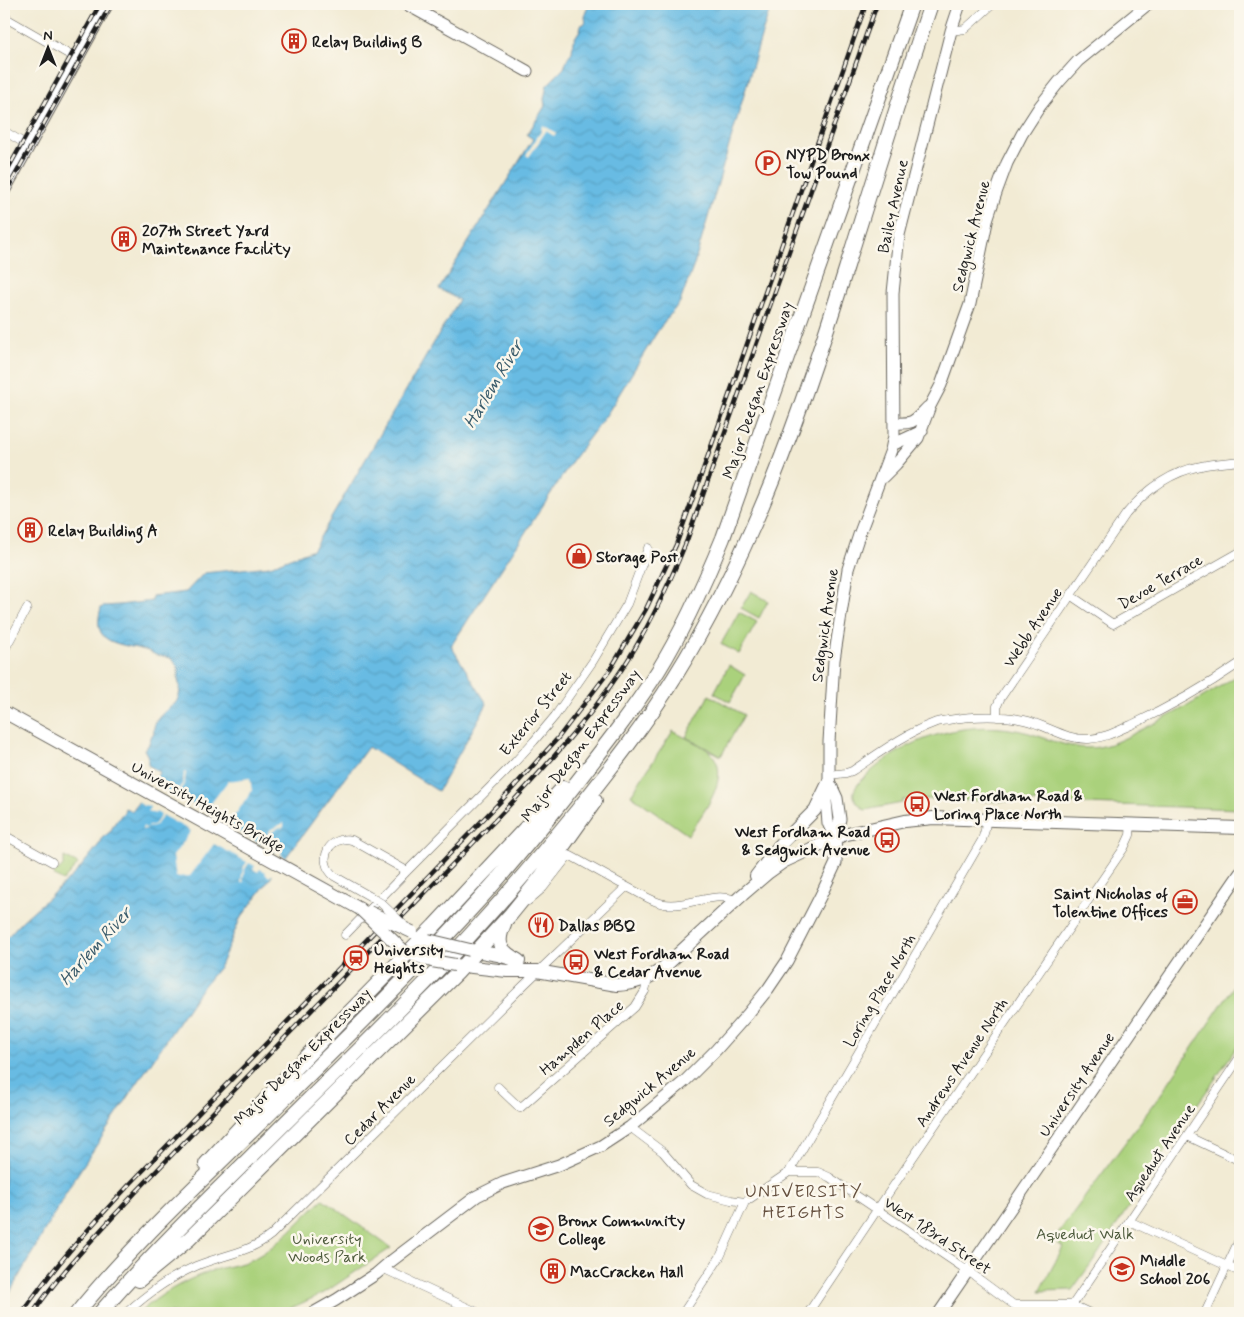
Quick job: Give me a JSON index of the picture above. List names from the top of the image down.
{
  "streets": {
    "highway": ["Major Deegan Expressway"],
    "main road": [
      "Bailey Avenue",
      "Sedgwick Avenue",
      "University Heights Bridge",
      "University Avenue"
    ],
    "street": [
      "Devoe Terrace",
      "Webb Avenue",
      "Exterior Street",
      "Loring Place North",
      "Hampden Place",
      "Andrews Avenue North",
      "Cedar Avenue",
      "Aqueduct Avenue",
      "West 183rd Street"
    ]
  },
  "crossings": [
    ["Bailey Avenue", "Sedgwick Avenue"],
    ["Devoe Terrace", "Webb Avenue"],
    ["Loring Place North", "West 183rd Street"],
    ["Andrews Avenue North", "West 183rd Street"],
    ["University Avenue", "West 183rd Street"],
    ["Aqueduct Avenue", "West 183rd Street"]
  ],
  "districts": ["UNIVERSITY HEIGHTS"],
  "water": ["Harlem River"],
  "parks": ["Aqueduct Walk", "University Woods Park"],
  "places": {
    "building": [
      "Relay Building B",
      "207th Street Yard Maintenance Facility",
      "Relay Building A",
      "MacCracken Hall"
    ],
    "parking": ["NYPD Bronx Tow Pound"],
    "shop": ["Storage Post"],
    "bus stop": ["West Fordham Road & Loring Place North", "West Fordham Road & Sedgwick Avenue", "West Fordham Road & Cedar Avenue"],
    "office": ["Saint Nicholas of Tolentine Offices"],
    "restaurant": ["Dallas BBQ"],
    "station": ["University Heights"],
    "school or university": ["Bronx Community College", "Middle School 206"]
  },
  "north": "top"
}
